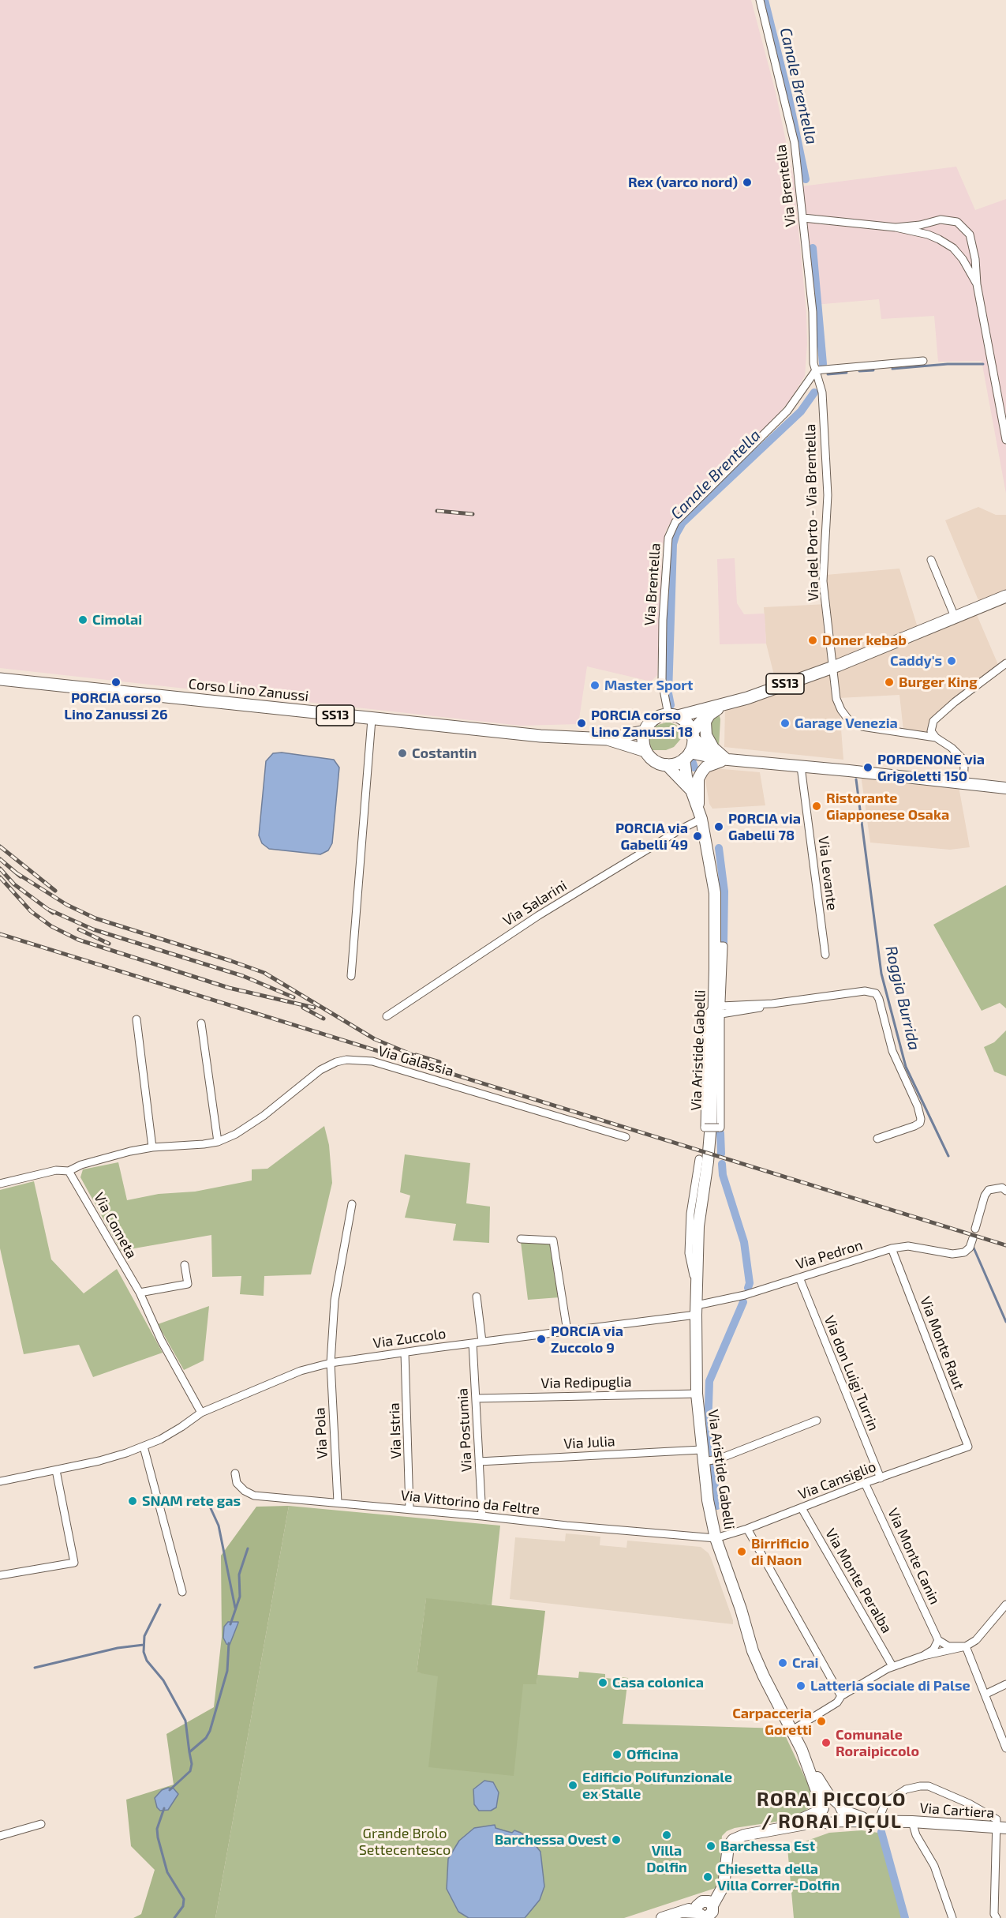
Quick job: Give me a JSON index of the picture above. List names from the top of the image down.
{
  "streets": {
    "main road": [
      "SS13",
      "Corso Lino Zanussi",
      "Via Aristide Gabelli",
      "Via Cartiera"
    ],
    "street": [
      "Via Brentella",
      "Via del Porto - Via Brentella",
      "Via Levante",
      "Via Salarini",
      "Via Galassia",
      "Via Cometa",
      "Via Pedron",
      "Via Zuccolo",
      "Via Monte Raut",
      "Via don Luigi Turrin",
      "Via Redipuglia",
      "Via Postumia",
      "Via Istria",
      "Via Pola",
      "Via Julia",
      "Via Cansiglio",
      "Via Vittorino da Feltre",
      "Via Monte Canin",
      "Via Monte Peralba"
    ]
  },
  "crossings": [
    ["Via Brentella", "Via del Porto - Via Brentella"],
    ["Via Brentella", "Corso Lino Zanussi"],
    ["Via Brentella", "Via Aristide Gabelli"],
    ["Via del Porto - Via Brentella", "SS13"],
    ["Corso Lino Zanussi", "Via Aristide Gabelli"],
    ["Via Salarini", "Via Aristide Gabelli"],
    ["Via Aristide Gabelli", "Via Pedron"],
    ["Via Aristide Gabelli", "Via Zuccolo"],
    ["Via Aristide Gabelli", "Via Redipuglia"],
    ["Via Aristide Gabelli", "Via Julia"],
    ["Via Aristide Gabelli", "Via Cansiglio"],
    ["Via Aristide Gabelli", "Via Vittorino da Feltre"],
    ["Via Aristide Gabelli", "Via Cartiera"],
    ["Via Galassia", "Via Cometa"],
    ["Via Cometa", "Via Zuccolo"],
    ["Via Pedron", "Via Zuccolo"],
    ["Via Pedron", "Via Monte Raut"],
    ["Via Pedron", "Via don Luigi Turrin"],
    ["Via Zuccolo", "Via Postumia"],
    ["Via Zuccolo", "Via Istria"],
    ["Via Zuccolo", "Via Pola"],
    ["Via Monte Raut", "Via Cansiglio"],
    ["Via don Luigi Turrin", "Via Cansiglio"],
    ["Via Redipuglia", "Via Postumia"],
    ["Via Postumia", "Via Julia"],
    ["Via Postumia", "Via Vittorino da Feltre"],
    ["Via Istria", "Via Vittorino da Feltre"],
    ["Via Pola", "Via Vittorino da Feltre"],
    ["Via Cansiglio", "Via Vittorino da Feltre"],
    ["Via Cansiglio", "Via Monte Canin"],
    ["Via Cansiglio", "Via Monte Peralba"]
  ],
  "districts": ["RORAI PICCOLO / RORAI PIÇUL"],
  "water": ["Canale Brentella", "Roggia Burrida"],
  "parks": ["Grande Brolo Settecentesco"],
  "places": [
    "Rex (varco nord)",
    "Cimolai",
    "Doner kebab",
    "Caddy's",
    "PORCIA corso Lino Zanussi 26",
    "Burger King",
    "Master Sport",
    "PORCIA corso Lino Zanussi 18",
    "Garage Venezia",
    "Costantin",
    "PORDENONE via Grigoletti 150",
    "Ristorante Giapponese Osaka",
    "PORCIA via Gabelli 78",
    "PORCIA via Gabelli 49",
    "PORCIA via Zuccolo 9",
    "SNAM rete gas",
    "Birrificio di Naon",
    "Crai",
    "Casa colonica",
    "Latteria sociale di Palse",
    "Carpacceria Goretti",
    "Comunale Roraipiccolo",
    "Officina",
    "Edificio Polifunzionale ex Stalle",
    "Villa Dolfin",
    "Barchessa Ovest",
    "Barchessa Est",
    "Chiesetta della Villa Correr-Dolfin"
  ]
}
